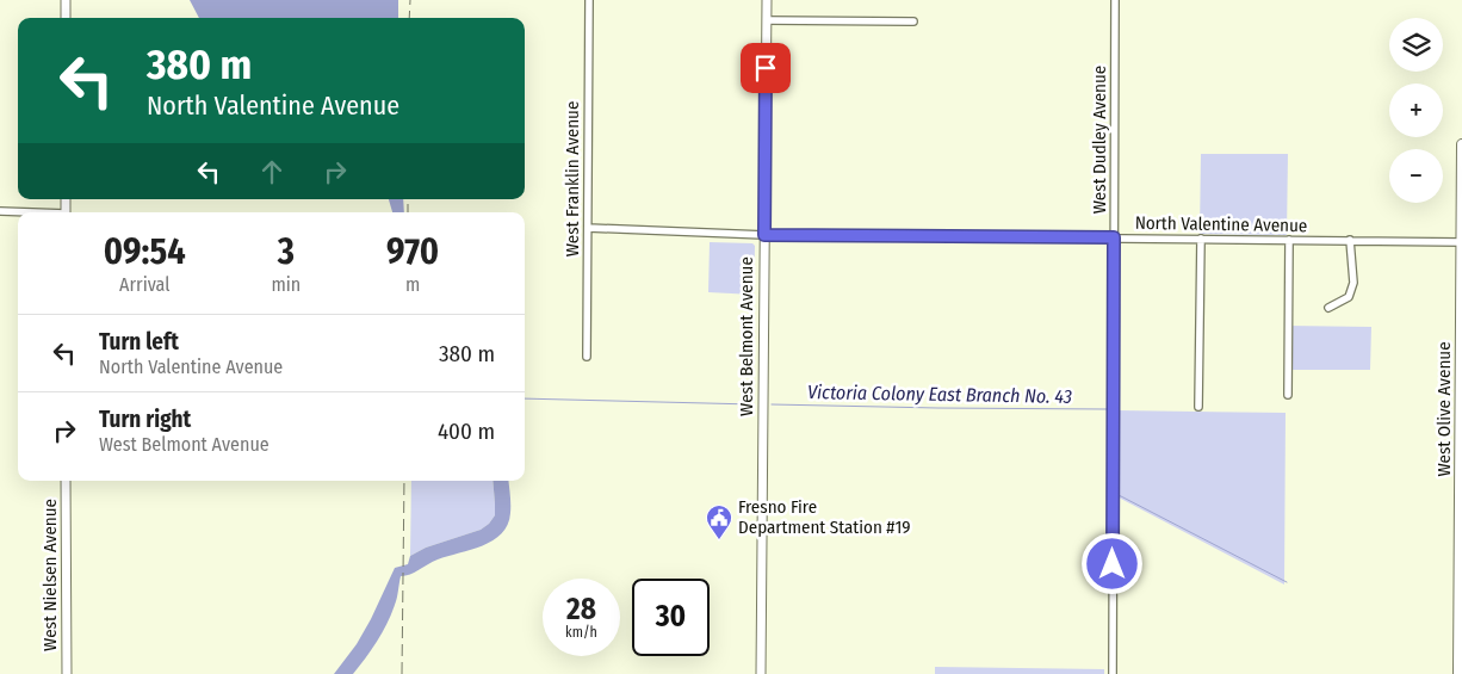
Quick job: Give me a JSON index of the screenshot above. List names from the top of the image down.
{
  "streets": {
    "main road": ["West Olive Avenue"],
    "street": [
      "West Dudley Avenue",
      "West Franklin Avenue",
      "North Valentine Avenue",
      "West Belmont Avenue",
      "West Nielsen Avenue"
    ]
  },
  "crossings": [
    ["West Dudley Avenue", "North Valentine Avenue"],
    ["West Franklin Avenue", "North Valentine Avenue"],
    ["North Valentine Avenue", "West Belmont Avenue"],
    ["North Valentine Avenue", "West Olive Avenue"]
  ],
  "water": ["Victoria Colony East Branch No. 43"],
  "places": {
    "public building": ["Fresno Fire Department Station #19"]
  },
  "page": {
    "map_buttons": ["+", "−"],
    "turn": ["380 m", "North Valentine Avenue"],
    "eta": [
      "09:54",
      "Arrival",
      "3",
      "min",
      "970",
      "m"
    ],
    "list": [
      {
        "name": "Turn left",
        "note": "North Valentine Avenue",
        "value": "380 m"
      },
      {
        "name": "Turn right",
        "note": "West Belmont Avenue",
        "value": "400 m"
      }
    ],
    "speed": "28 km/h",
    "limit": "30"
  }
}
